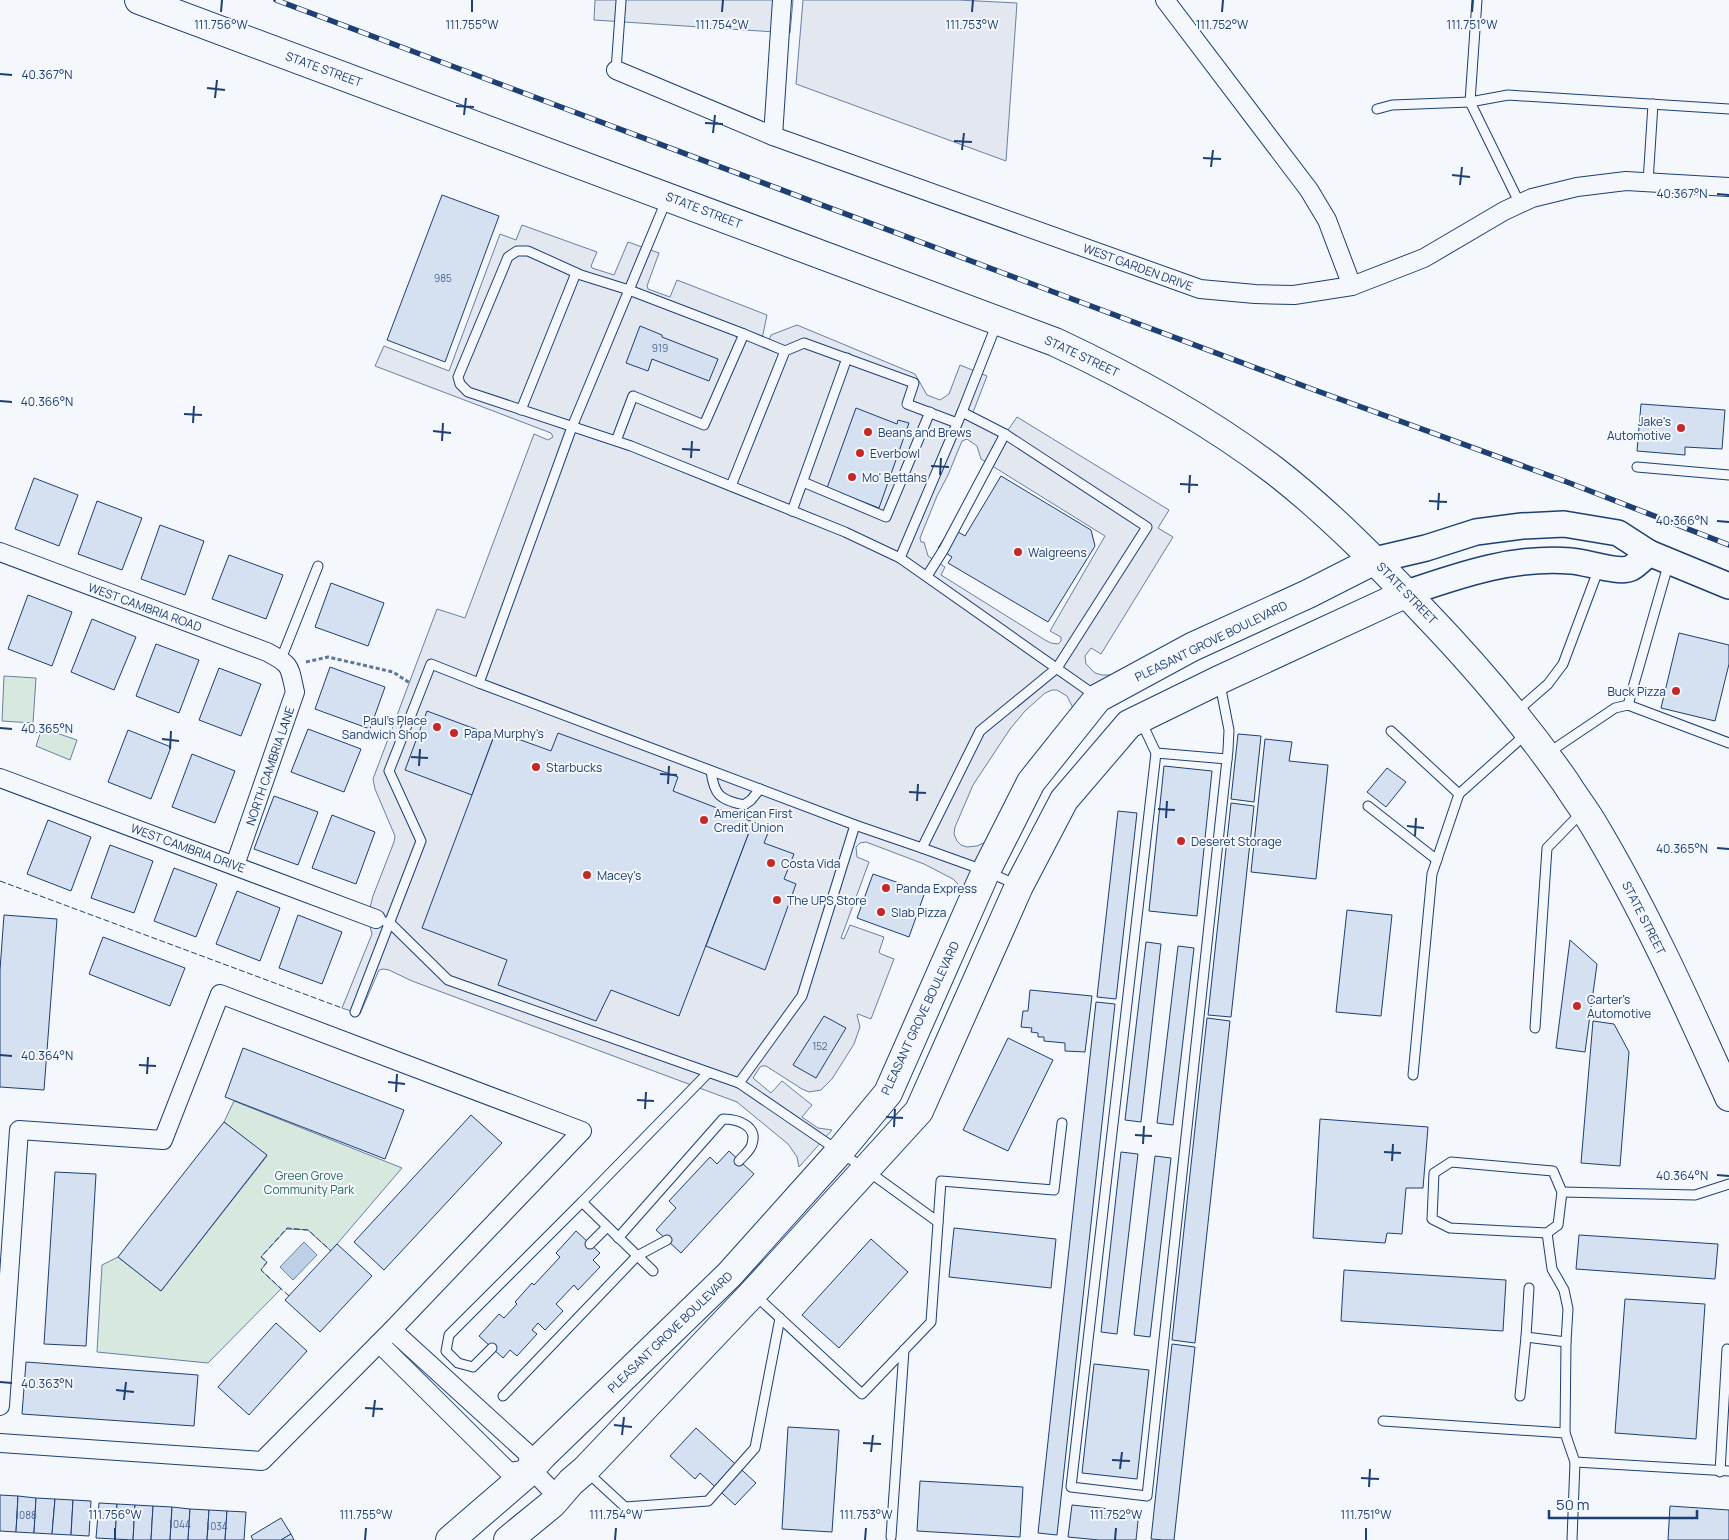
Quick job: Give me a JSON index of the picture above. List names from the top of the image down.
{
  "streets": {
    "main road": ["STATE STREET", "PLEASANT GROVE BOULEVARD"],
    "street": [
      "WEST GARDEN DRIVE",
      "WEST CAMBRIA ROAD",
      "NORTH CAMBRIA LANE",
      "WEST CAMBRIA DRIVE"
    ]
  },
  "crossings": [
    ["STATE STREET", "PLEASANT GROVE BOULEVARD"],
    ["WEST CAMBRIA ROAD", "NORTH CAMBRIA LANE"],
    ["NORTH CAMBRIA LANE", "WEST CAMBRIA DRIVE"]
  ],
  "parks": ["Green Grove Community Park"],
  "places": [
    "Jake's Automotive",
    "Beans and Brews",
    "Everbowl",
    "Mo' Bettahs",
    "Walgreens",
    "Buck Pizza",
    "Paul's Place Sandwich Shop",
    "Papa Murphy's",
    "Starbucks",
    "American First Credit Union",
    "Deseret Storage",
    "Costa Vida",
    "Macey's",
    "Panda Express",
    "The UPS Store",
    "Slab Pizza",
    "Carter's Automotive"
  ],
  "house_numbers": [
    "985",
    "919",
    "152",
    "1088",
    "1044",
    "1034"
  ],
  "scale_bar": "50 m",
  "coordinates": [
    "111.756°W",
    "111.755°W",
    "111.754°W",
    "111.753°W",
    "111.752°W",
    "111.751°W",
    "40.367°N",
    "40.366°N",
    "40.365°N",
    "40.364°N",
    "40.363°N"
  ]
}
